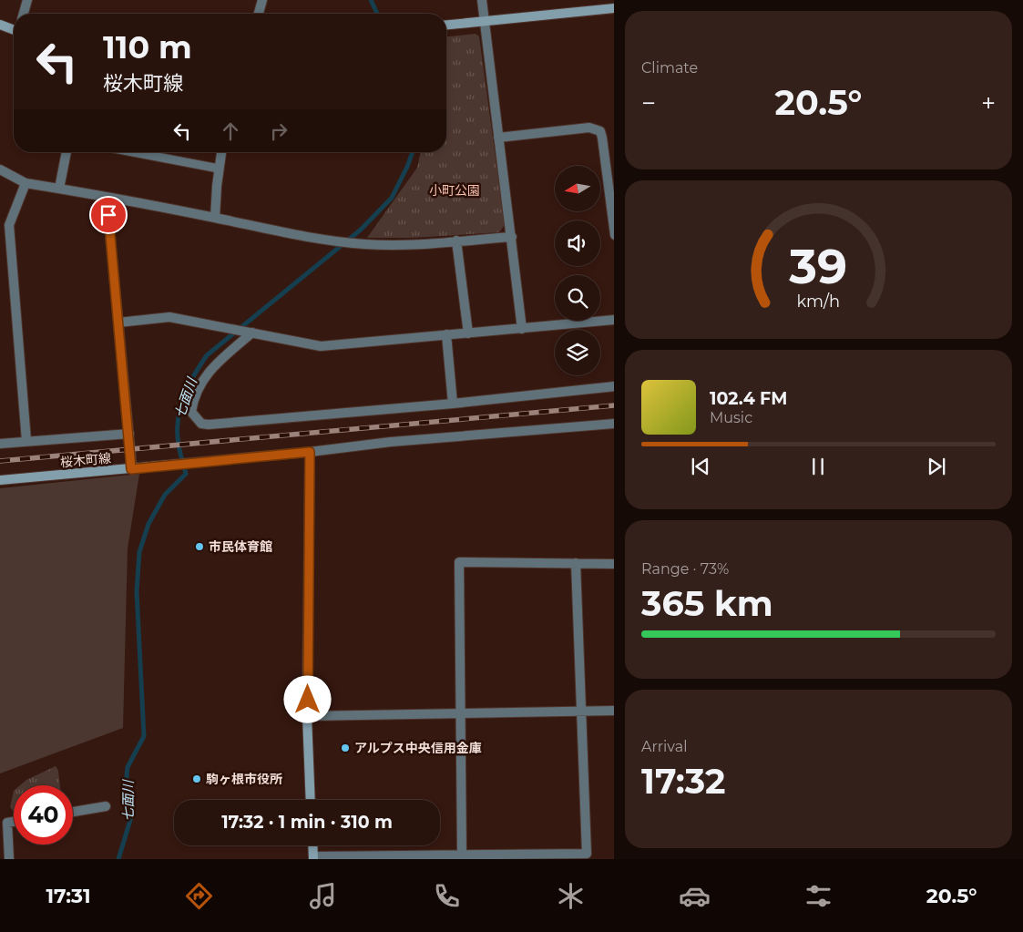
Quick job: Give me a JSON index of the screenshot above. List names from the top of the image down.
{
  "streets": {
    "street": ["桜木町線"]
  },
  "water": ["七面川"],
  "parks": ["小町公園"],
  "places": ["市民体育館", "アルプス中央信用金庫", "駒ヶ根市役所"],
  "north": "left",
  "page": {
    "tile": [
      "Climate",
      ["Range · 73%", "365 km"],
      ["Arrival", "17:32"]
    ],
    "turn": ["110 m", "桜木町線"],
    "heat": ["−", "20.5°", "+"],
    "song": ["102.4 FM", "Music"],
    "limit": "40",
    "trip": "17:32 · 1 min · 310 m",
    "tabs": ["17:31", "20.5°"],
    "gauge": ["39", "km/h"]
  }
}
